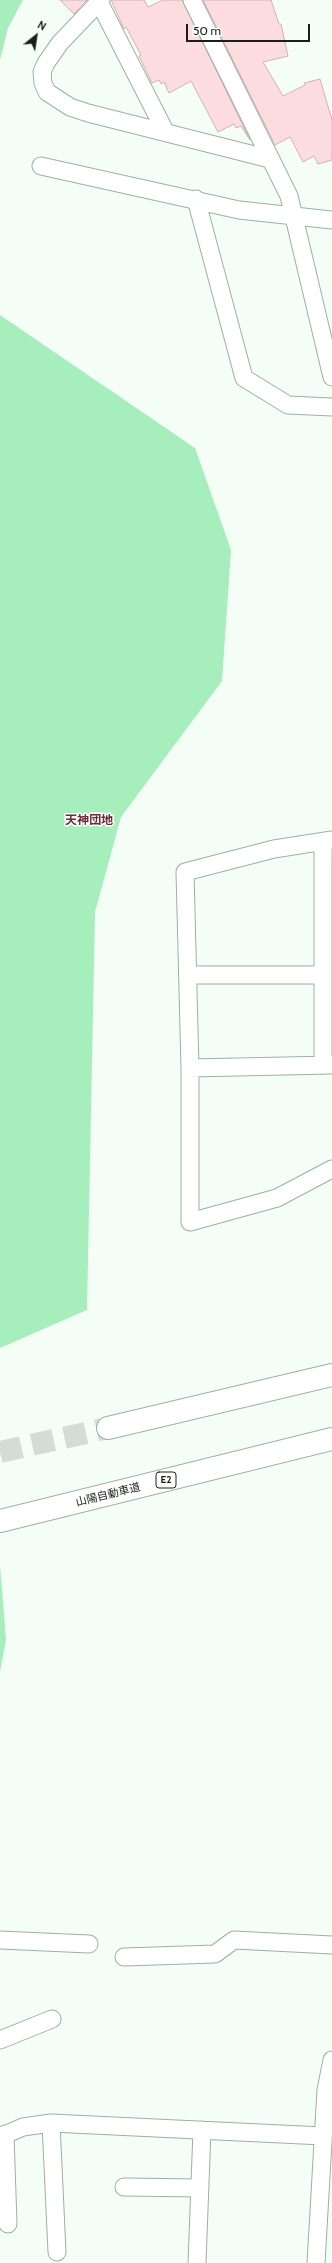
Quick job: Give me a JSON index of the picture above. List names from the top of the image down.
{
  "streets": {
    "highway": ["E2", "山陽自動車道"]
  },
  "districts": ["天神団地"],
  "scale_bar": "50 m",
  "north": "top right"
}
